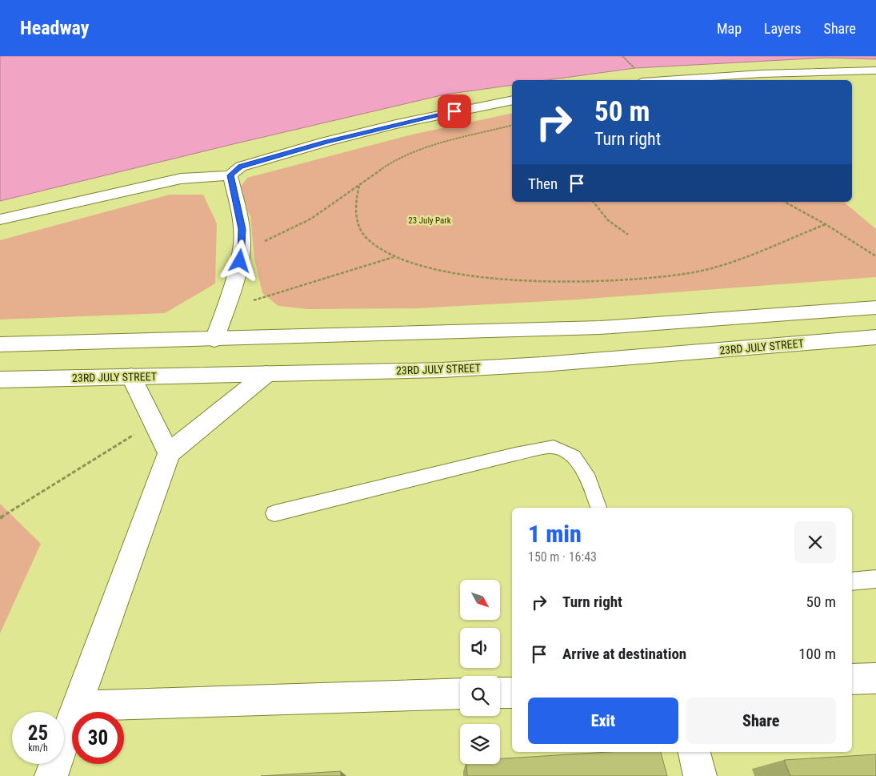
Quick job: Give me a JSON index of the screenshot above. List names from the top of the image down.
{
  "streets": {
    "street": ["23RD JULY STREET"]
  },
  "parks": ["23 July Park"],
  "north": "bottom right",
  "page": {
    "header": "Headway",
    "nav": ["Map", "Layers", "Share"],
    "turn": ["50 m", "Turn right"],
    "then": "Then",
    "heading": ["1 min", "150 m · 16:43"],
    "list": [
      {
        "name": "Turn right",
        "value": "50 m"
      },
      {
        "name": "Arrive at destination",
        "value": "100 m"
      }
    ],
    "buttons": ["Exit", "Share"],
    "speed": "25 km/h",
    "limit": "30"
  }
}
